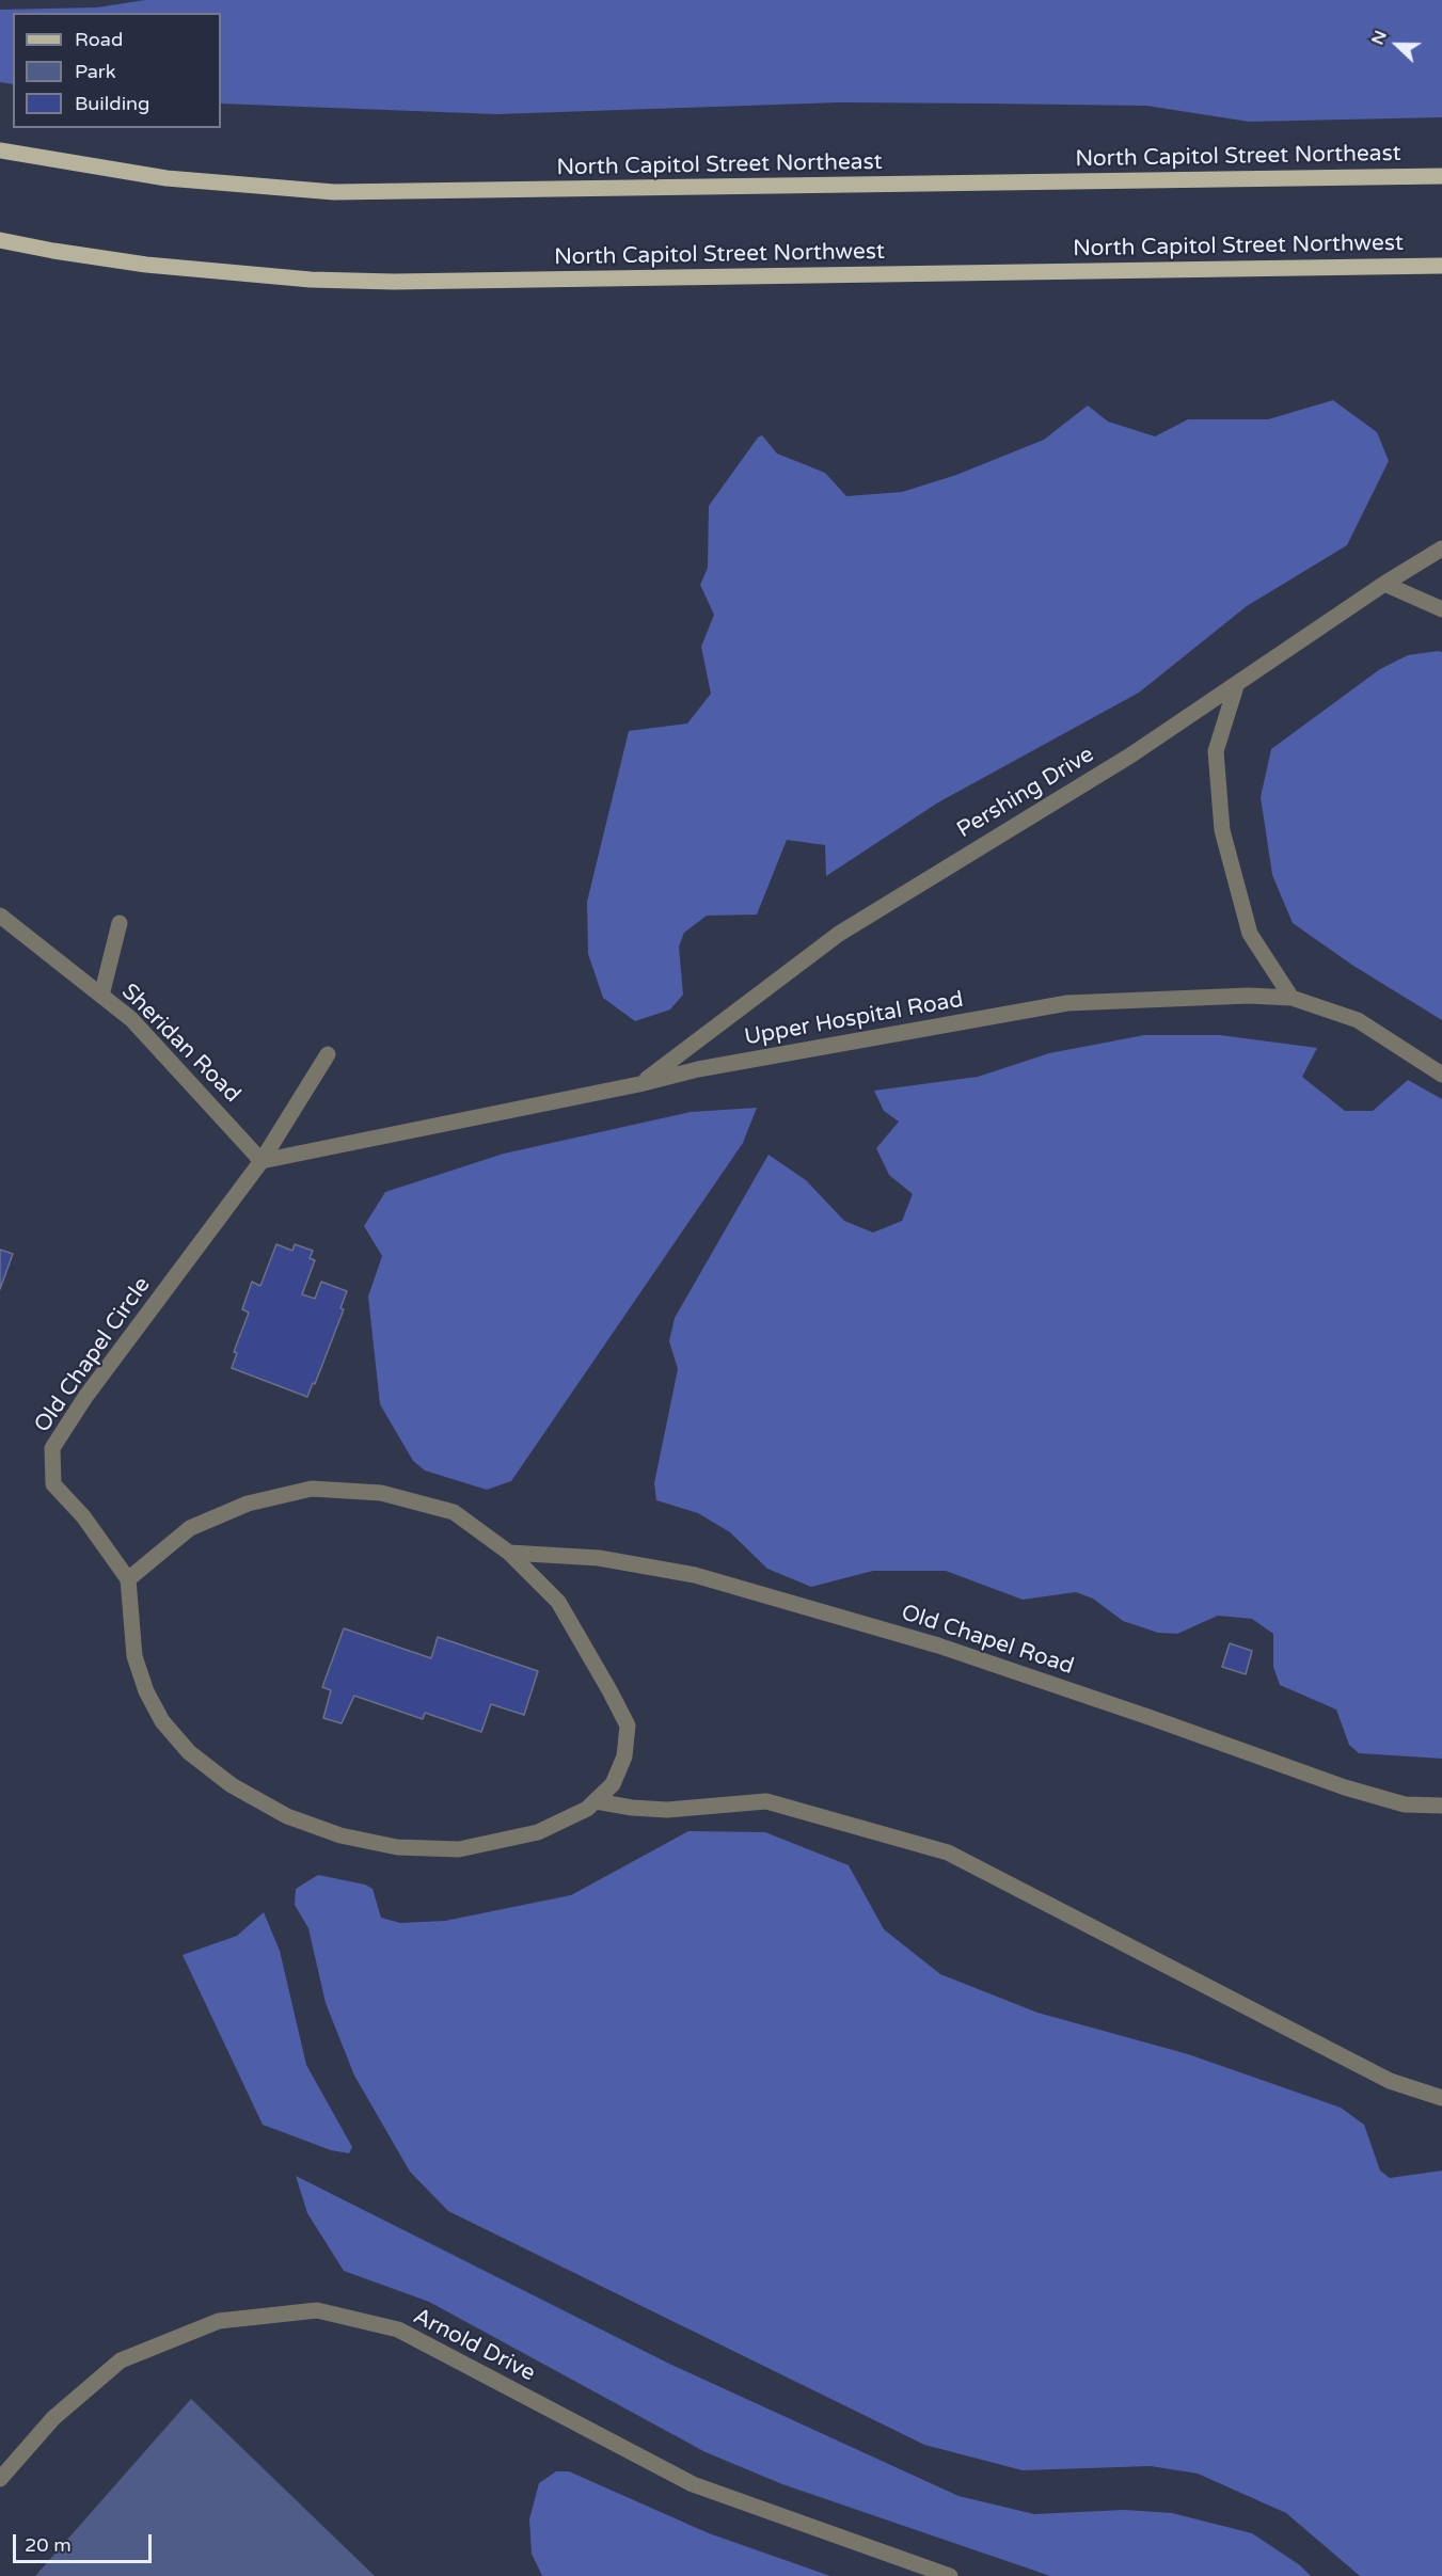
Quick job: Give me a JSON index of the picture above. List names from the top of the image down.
{
  "streets": {
    "main road": ["North Capitol Street Northeast", "North Capitol Street Northwest"],
    "street": [
      "Pershing Drive",
      "Upper Hospital Road",
      "Sheridan Road",
      "Old Chapel Circle",
      "Old Chapel Road",
      "Arnold Drive"
    ]
  },
  "crossings": [
    ["Pershing Drive", "Upper Hospital Road"],
    ["Upper Hospital Road", "Sheridan Road"],
    ["Upper Hospital Road", "Old Chapel Circle"],
    ["Sheridan Road", "Old Chapel Circle"]
  ],
  "legend": ["Road", "Park", "Building"],
  "scale_bar": "20 m",
  "north": "left"
}
